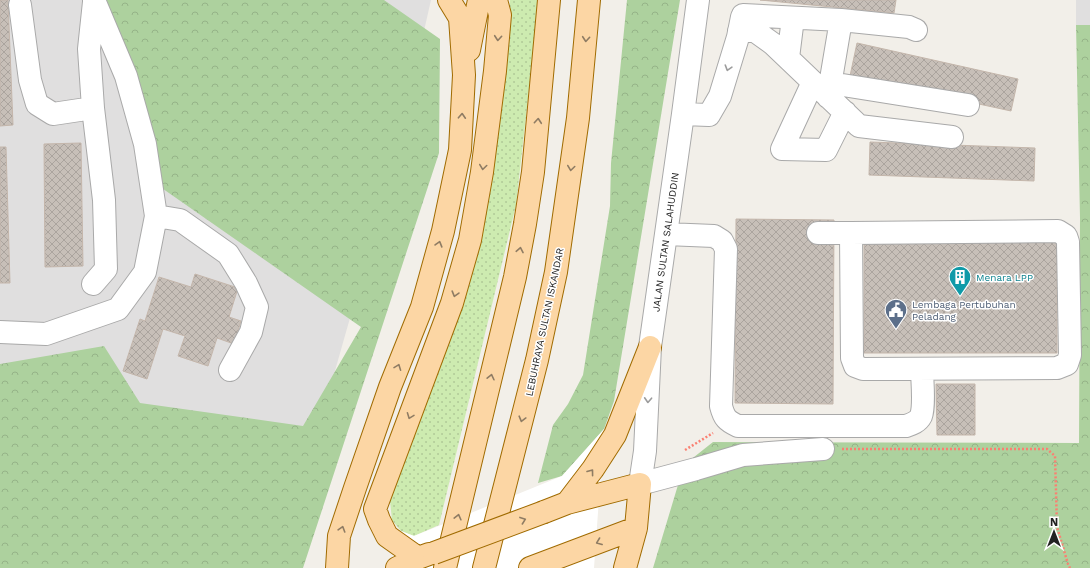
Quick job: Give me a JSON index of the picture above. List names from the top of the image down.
{
  "streets": {
    "main road": ["LEBUHRAYA SULTAN ISKANDAR"],
    "street": ["JALAN SULTAN SALAHUDDIN"]
  },
  "places": {
    "building": ["Menara LPP"],
    "public building": ["Lembaga Pertubuhan Peladang"]
  },
  "north": "top"
}
